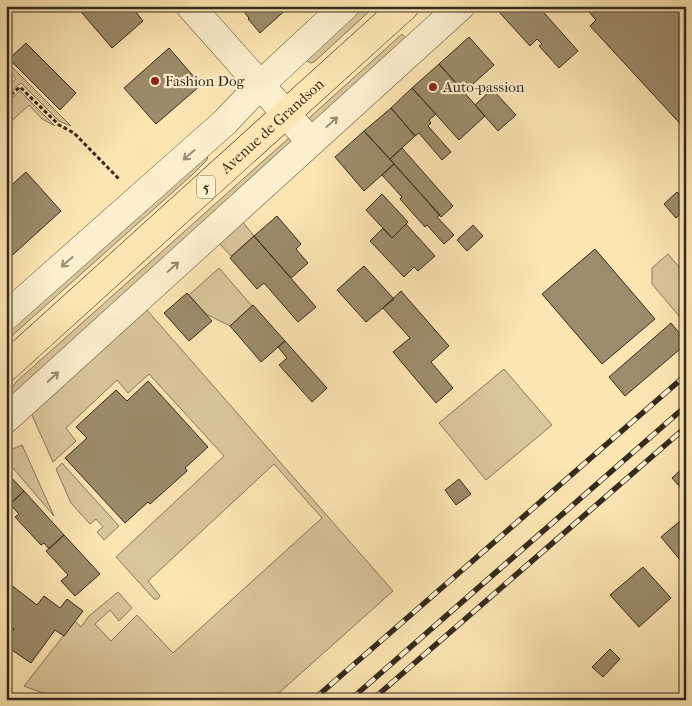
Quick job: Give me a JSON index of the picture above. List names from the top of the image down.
{
  "streets": {
    "main road": ["Avenue de Grandson", "5"]
  },
  "places": ["Fashion Dog", "Auto-passion"]
}
